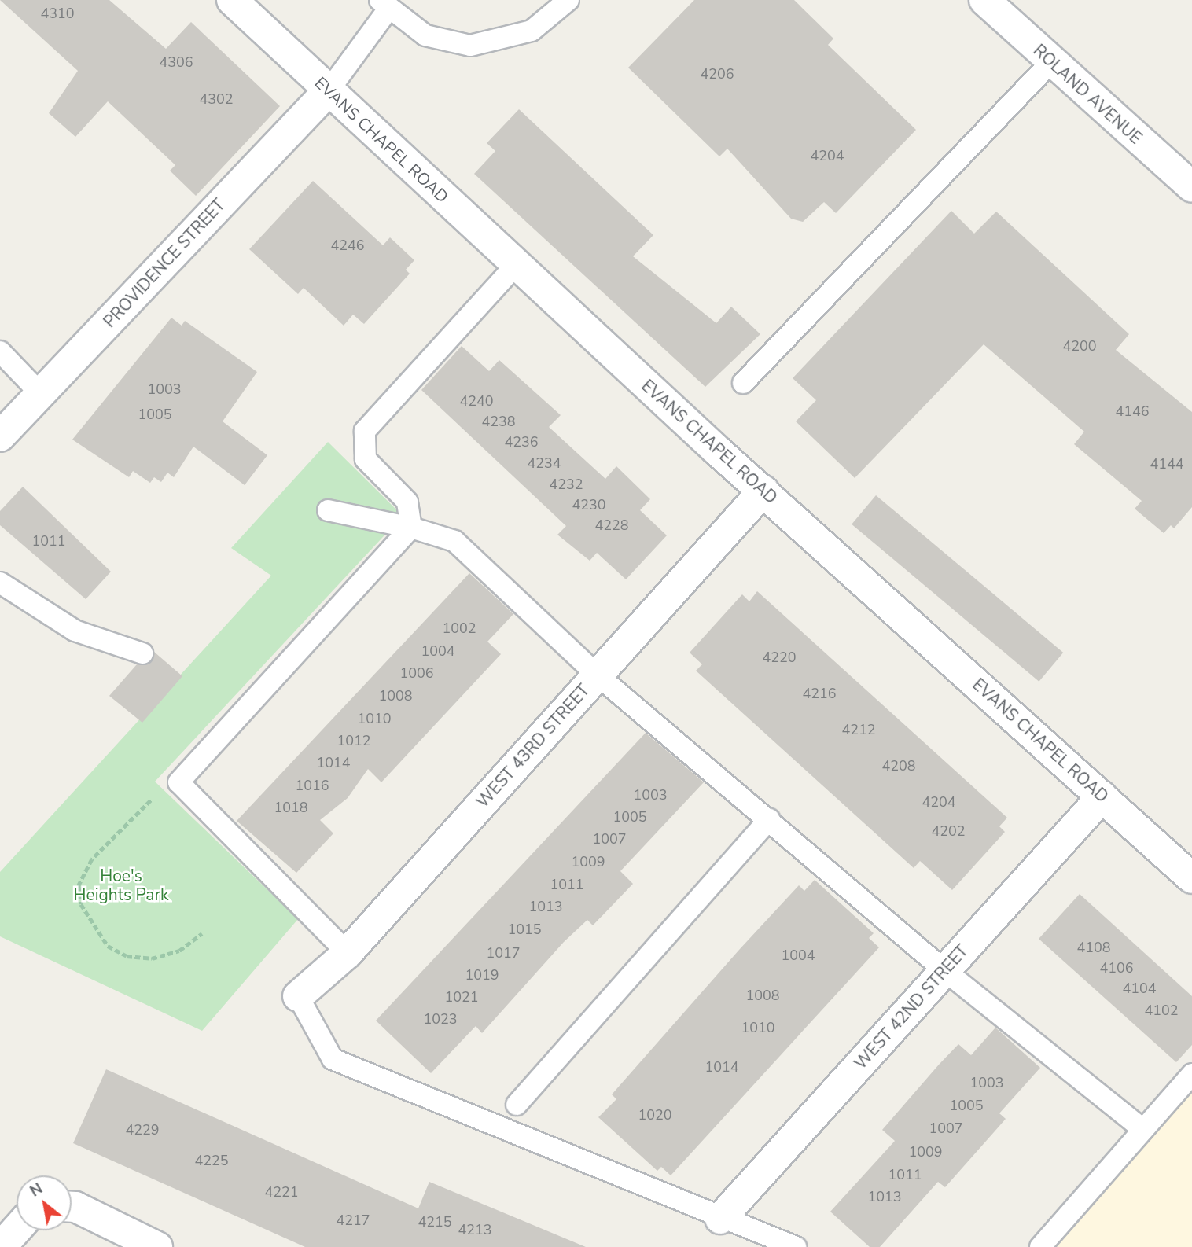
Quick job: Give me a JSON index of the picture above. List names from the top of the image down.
{
  "streets": {
    "street": [
      "ROLAND AVENUE",
      "EVANS CHAPEL ROAD",
      "PROVIDENCE STREET",
      "WEST 43RD STREET",
      "WEST 42ND STREET"
    ]
  },
  "crossings": [
    ["EVANS CHAPEL ROAD", "PROVIDENCE STREET"],
    ["EVANS CHAPEL ROAD", "WEST 43RD STREET"],
    ["EVANS CHAPEL ROAD", "WEST 42ND STREET"]
  ],
  "parks": ["Hoe's Heights Park"],
  "house_numbers": [
    "4310",
    "4306",
    "4206",
    "4302",
    "4204",
    "4246",
    "4200",
    "1003",
    "4240",
    "4146",
    "1005",
    "4238",
    "4236",
    "4234",
    "4144",
    "4232",
    "4230",
    "4228",
    "1011",
    "1002",
    "1004",
    "4220",
    "1006",
    "4216",
    "1008",
    "1010",
    "4212",
    "1012",
    "1014",
    "4208",
    "1016",
    "1003",
    "4204",
    "1018",
    "1005",
    "4202",
    "1007",
    "1009",
    "1011",
    "1013",
    "1015",
    "4108",
    "1017",
    "1004",
    "4106",
    "1019",
    "4104",
    "1008",
    "1021",
    "4102",
    "1023",
    "1010",
    "1014",
    "1003",
    "1005",
    "1020",
    "1007",
    "4229",
    "1009",
    "4225",
    "1011",
    "4221",
    "1013",
    "4217",
    "4215",
    "4213"
  ],
  "north": "top left"
}
